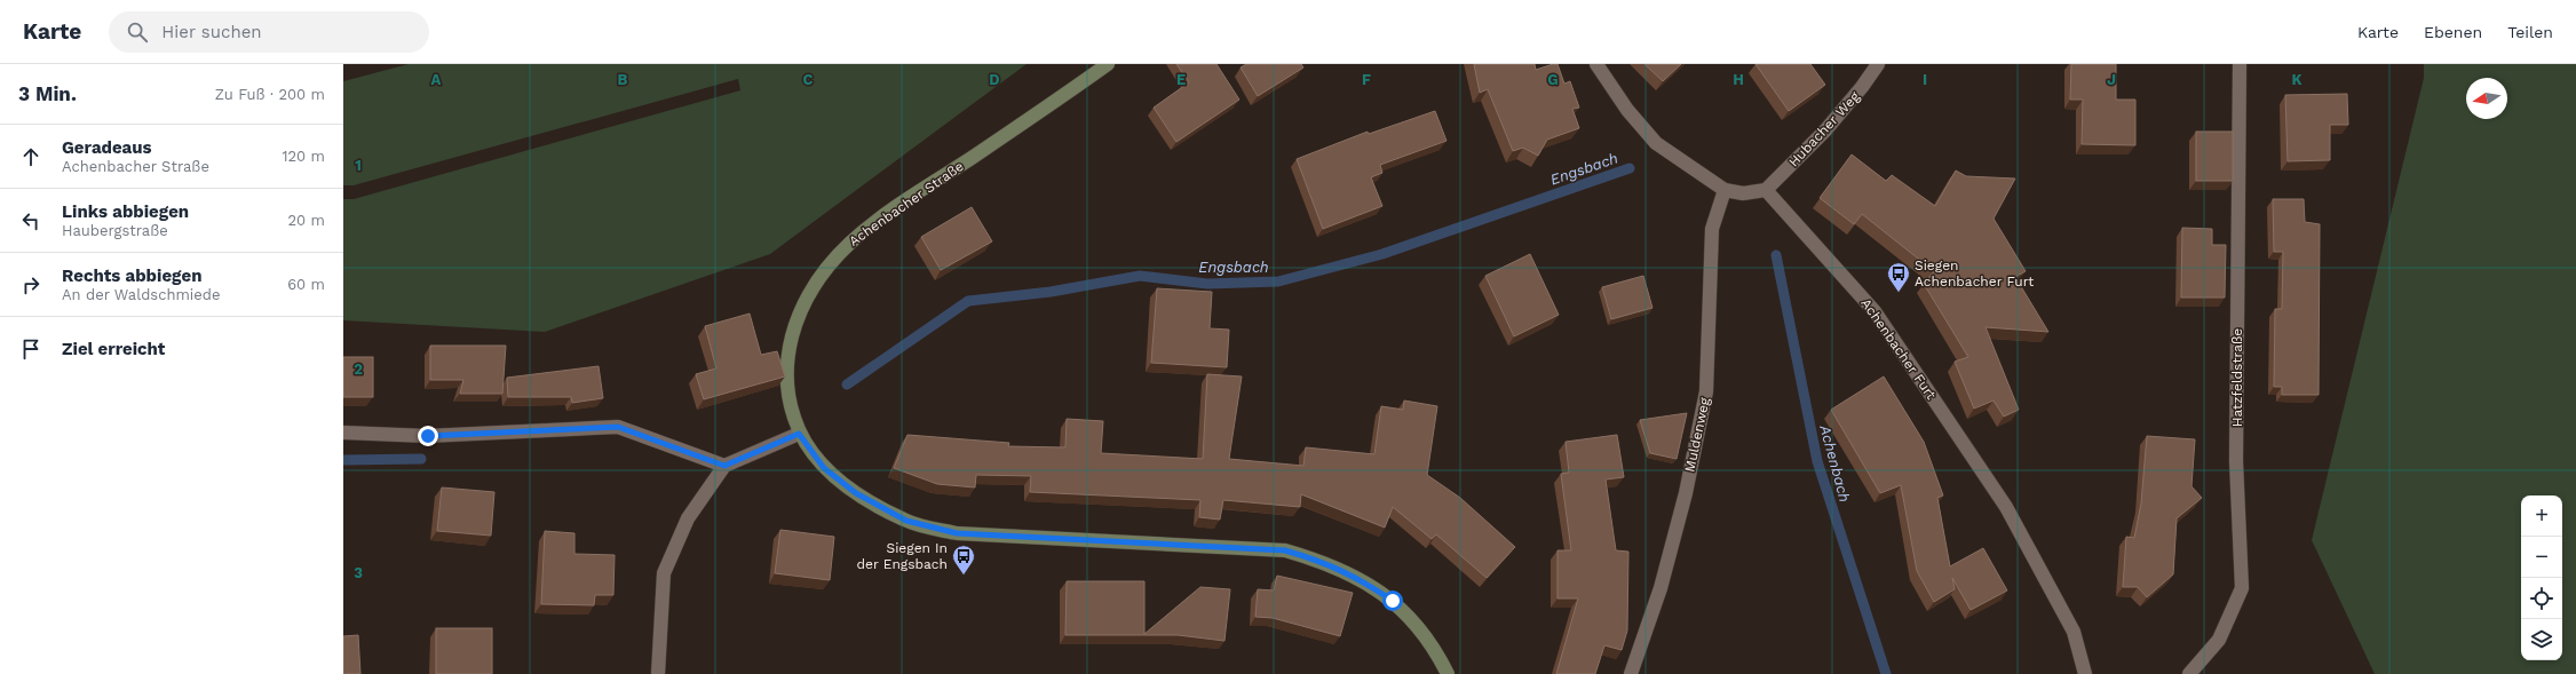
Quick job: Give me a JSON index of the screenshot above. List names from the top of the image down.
{
  "streets": {
    "main road": ["Achenbacher Straße"],
    "street": [
      "Hubacher Weg",
      "Achenbacher Furt",
      "Hatzfeldstraße",
      "Muldenweg"
    ]
  },
  "crossings": [
    ["Hubacher Weg", "Achenbacher Furt"]
  ],
  "water": ["Engsbach", "Achenbach"],
  "places": {
    "bus stop": ["Siegen Achenbacher Furt", "Siegen In der Engsbach"]
  },
  "north": "left",
  "page": {
    "header": "Karte",
    "search": "Hier suchen",
    "nav": ["Karte", "Ebenen", "Teilen"],
    "heading": ["3 Min.", "Zu Fuß · 200 m"],
    "list": [
      ["Geradeaus", "Achenbacher Straße", "120 m"],
      ["Links abbiegen", "Haubergstraße", "20 m"],
      ["Rechts abbiegen", "An der Waldschmiede", "60 m"],
      "Ziel erreicht"
    ],
    "map_buttons": ["+", "−"]
  },
  "grid": {
    "columns": [
      "A",
      "B",
      "C",
      "D",
      "E",
      "F",
      "G",
      "H",
      "I",
      "J",
      "K"
    ],
    "rows": ["1", "2", "3"]
  }
}
